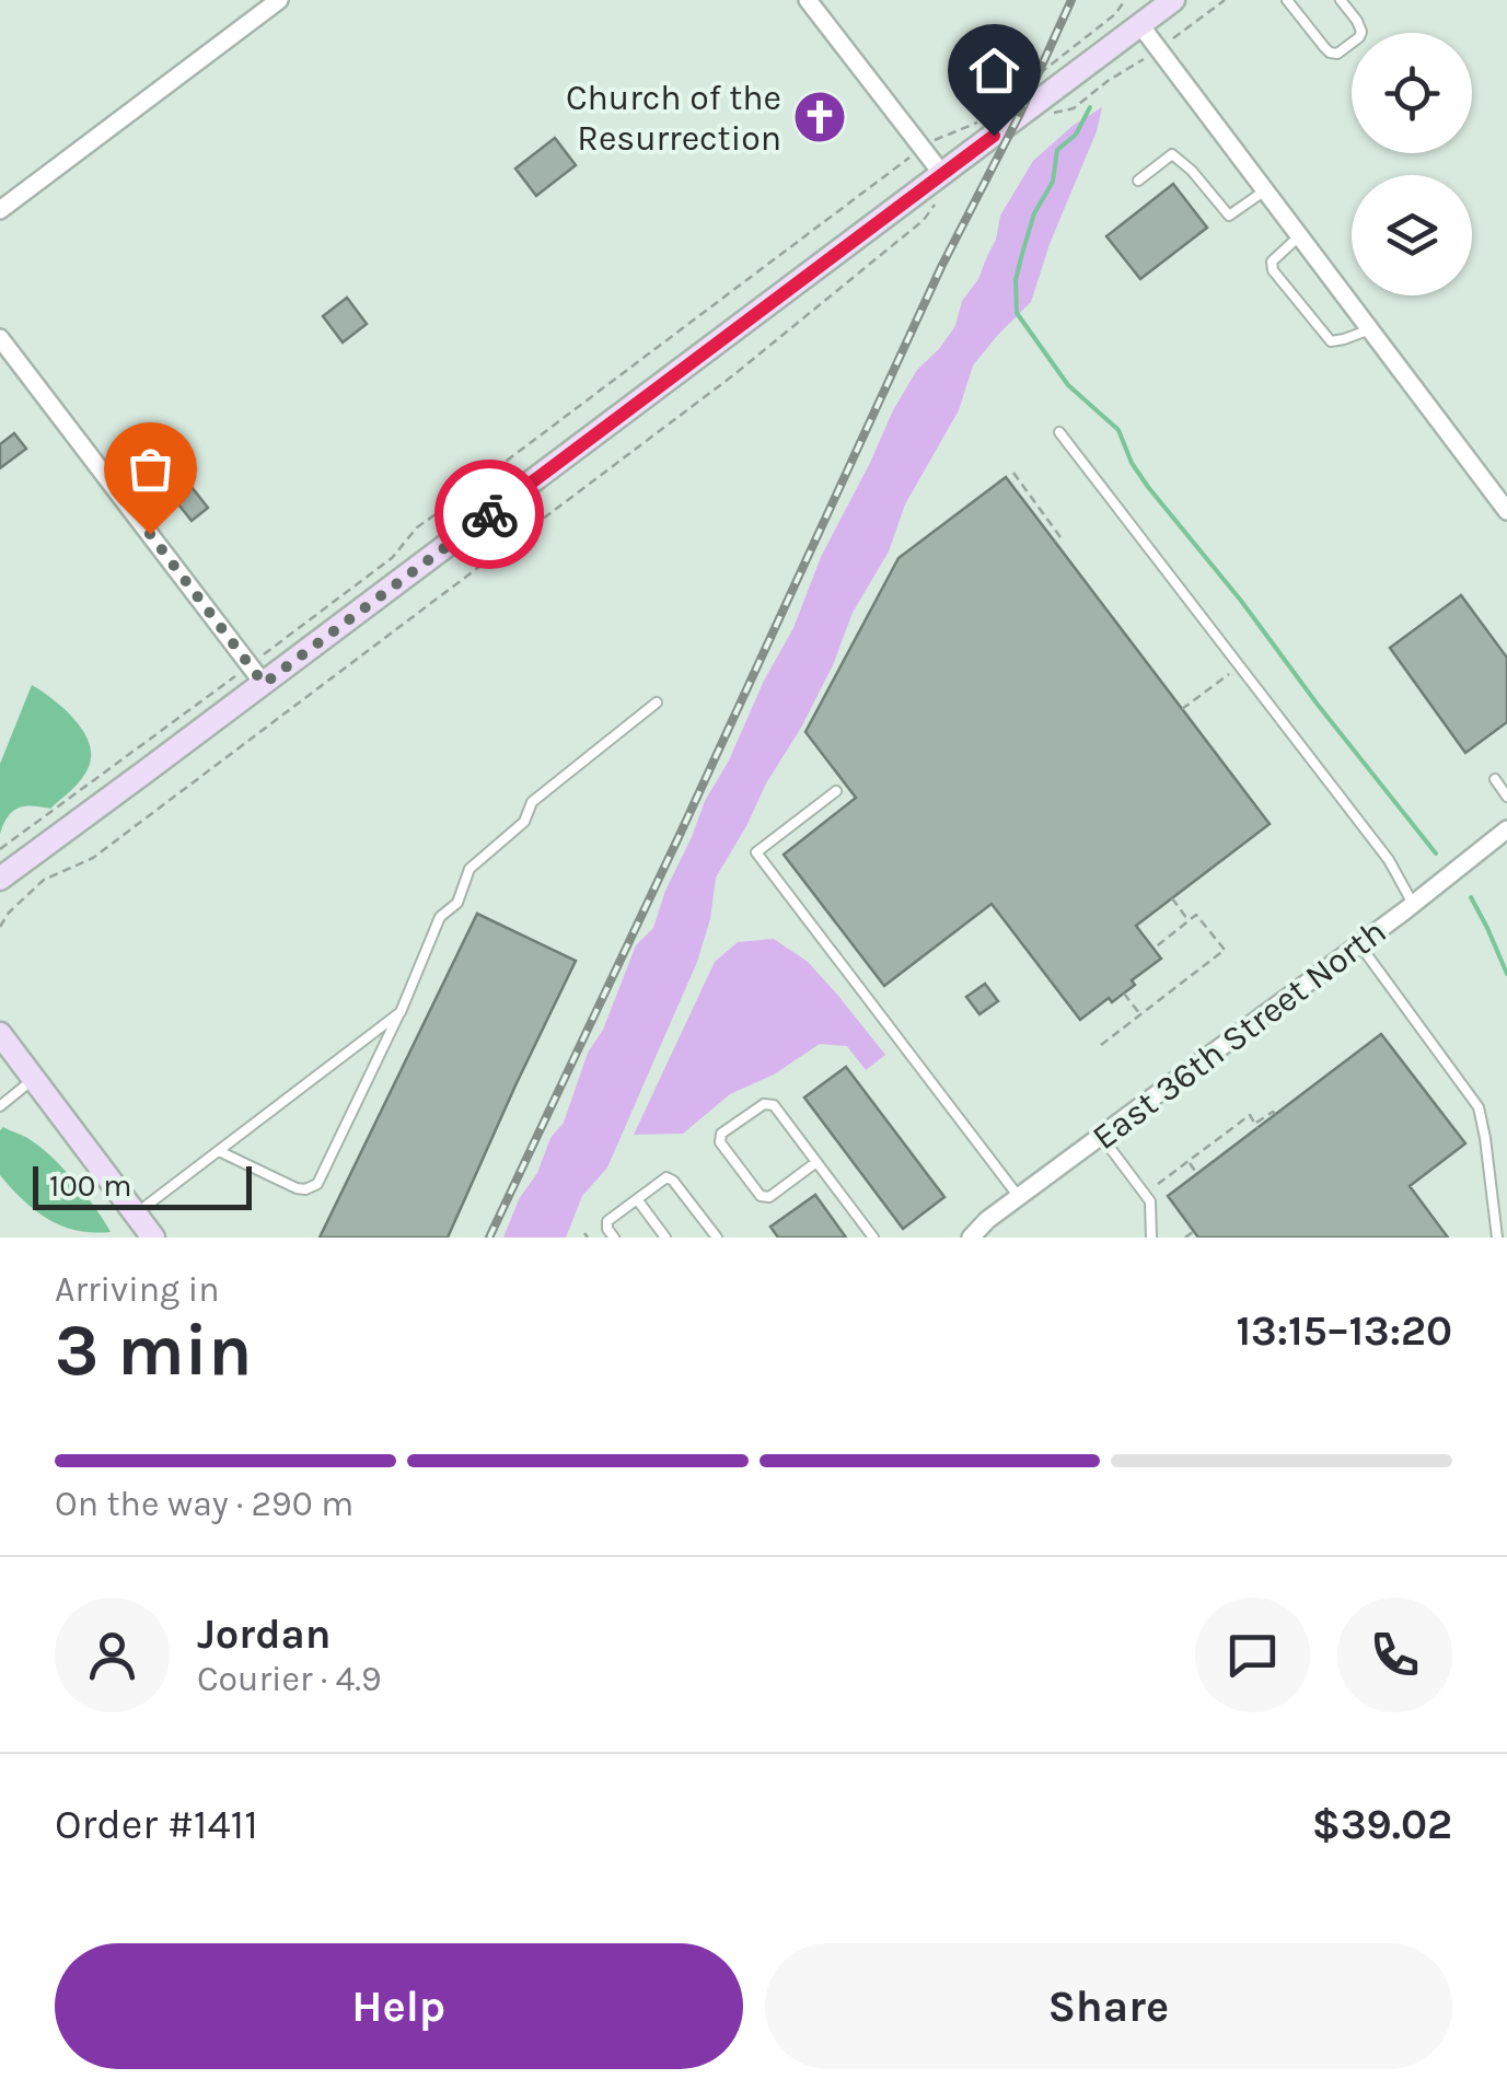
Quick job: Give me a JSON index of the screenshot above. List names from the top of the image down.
{
  "streets": {
    "street": ["East 36th Street North"]
  },
  "places": {
    "church": ["Church of the Resurrection"]
  },
  "scale_bar": "100 m",
  "page": {
    "scale": "100 m",
    "heading": ["3 min", "Arriving in", "13:15–13:20"],
    "panel": [
      "Jordan",
      "Courier · 4.9",
      "Order #1411",
      "$39.02"
    ],
    "bar": "On the way · 290 m",
    "buttons": ["Help", "Share"]
  }
}
